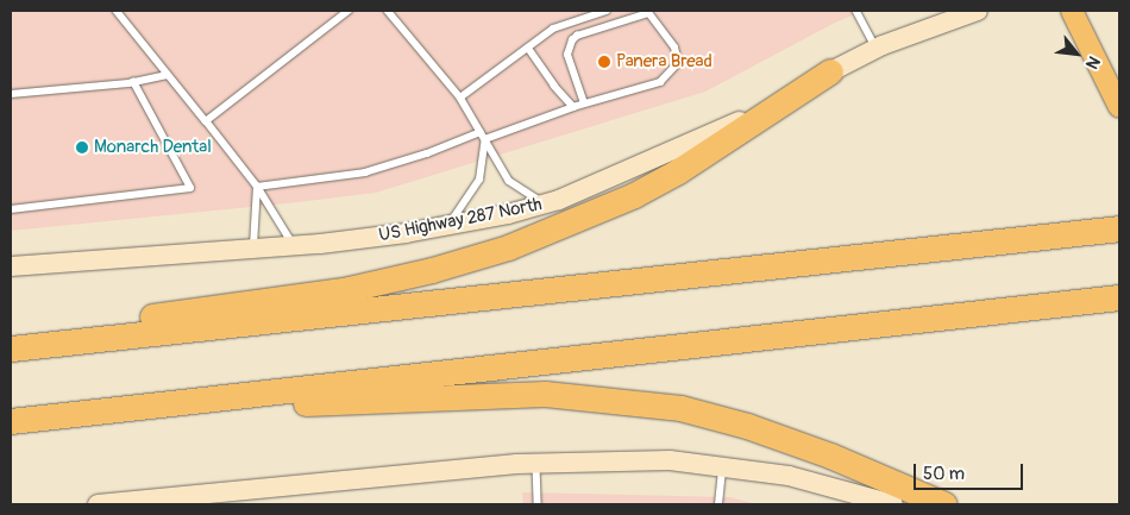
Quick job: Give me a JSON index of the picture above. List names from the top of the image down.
{
  "streets": {
    "main road": ["US Highway 287 North"]
  },
  "places": ["Panera Bread", "Monarch Dental"],
  "scale_bar": "50 m",
  "north": "bottom right"
}
